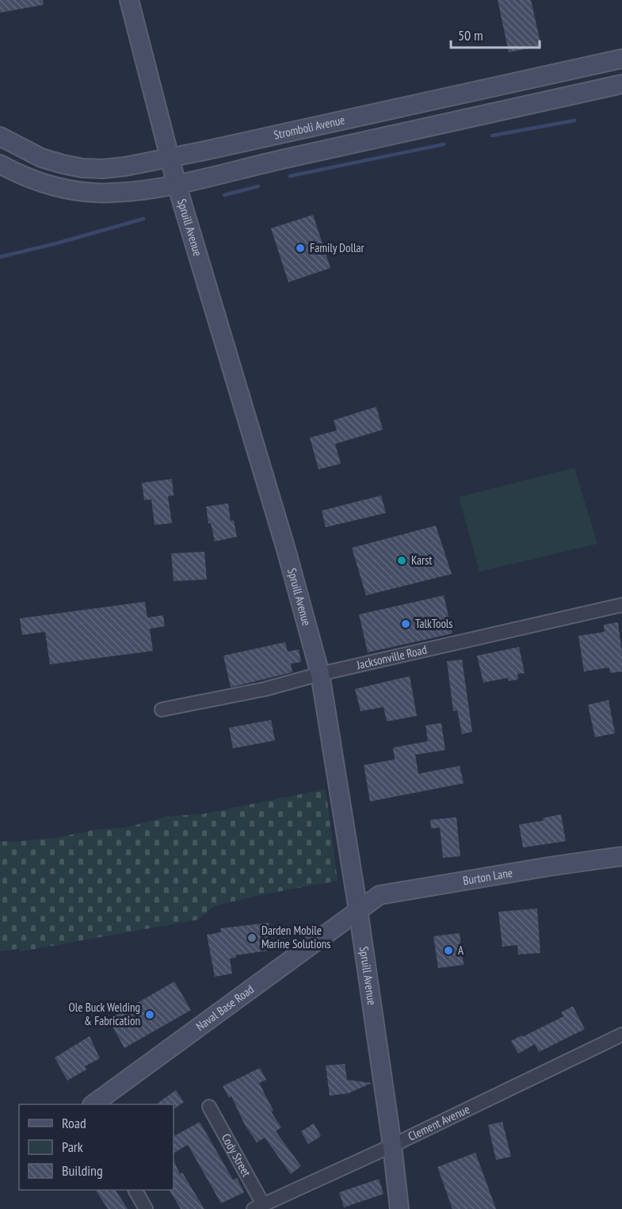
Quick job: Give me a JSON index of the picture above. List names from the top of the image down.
{
  "streets": {
    "street": [
      "Stromboli Avenue",
      "Spruill Avenue",
      "Jacksonville Road",
      "Burton Lane",
      "Naval Base Road",
      "Clement Avenue",
      "Cody Street"
    ]
  },
  "crossings": [
    ["Stromboli Avenue", "Spruill Avenue"],
    ["Spruill Avenue", "Jacksonville Road"],
    ["Spruill Avenue", "Burton Lane"],
    ["Spruill Avenue", "Naval Base Road"],
    ["Spruill Avenue", "Clement Avenue"],
    ["Burton Lane", "Naval Base Road"],
    ["Clement Avenue", "Cody Street"]
  ],
  "places": [
    "Family Dollar",
    "Karst",
    "TalkTools",
    "Darden Mobile Marine Solutions",
    "A",
    "Ole Buck Welding & Fabrication"
  ],
  "legend": ["Road", "Park", "Building"],
  "scale_bar": "50 m"
}
